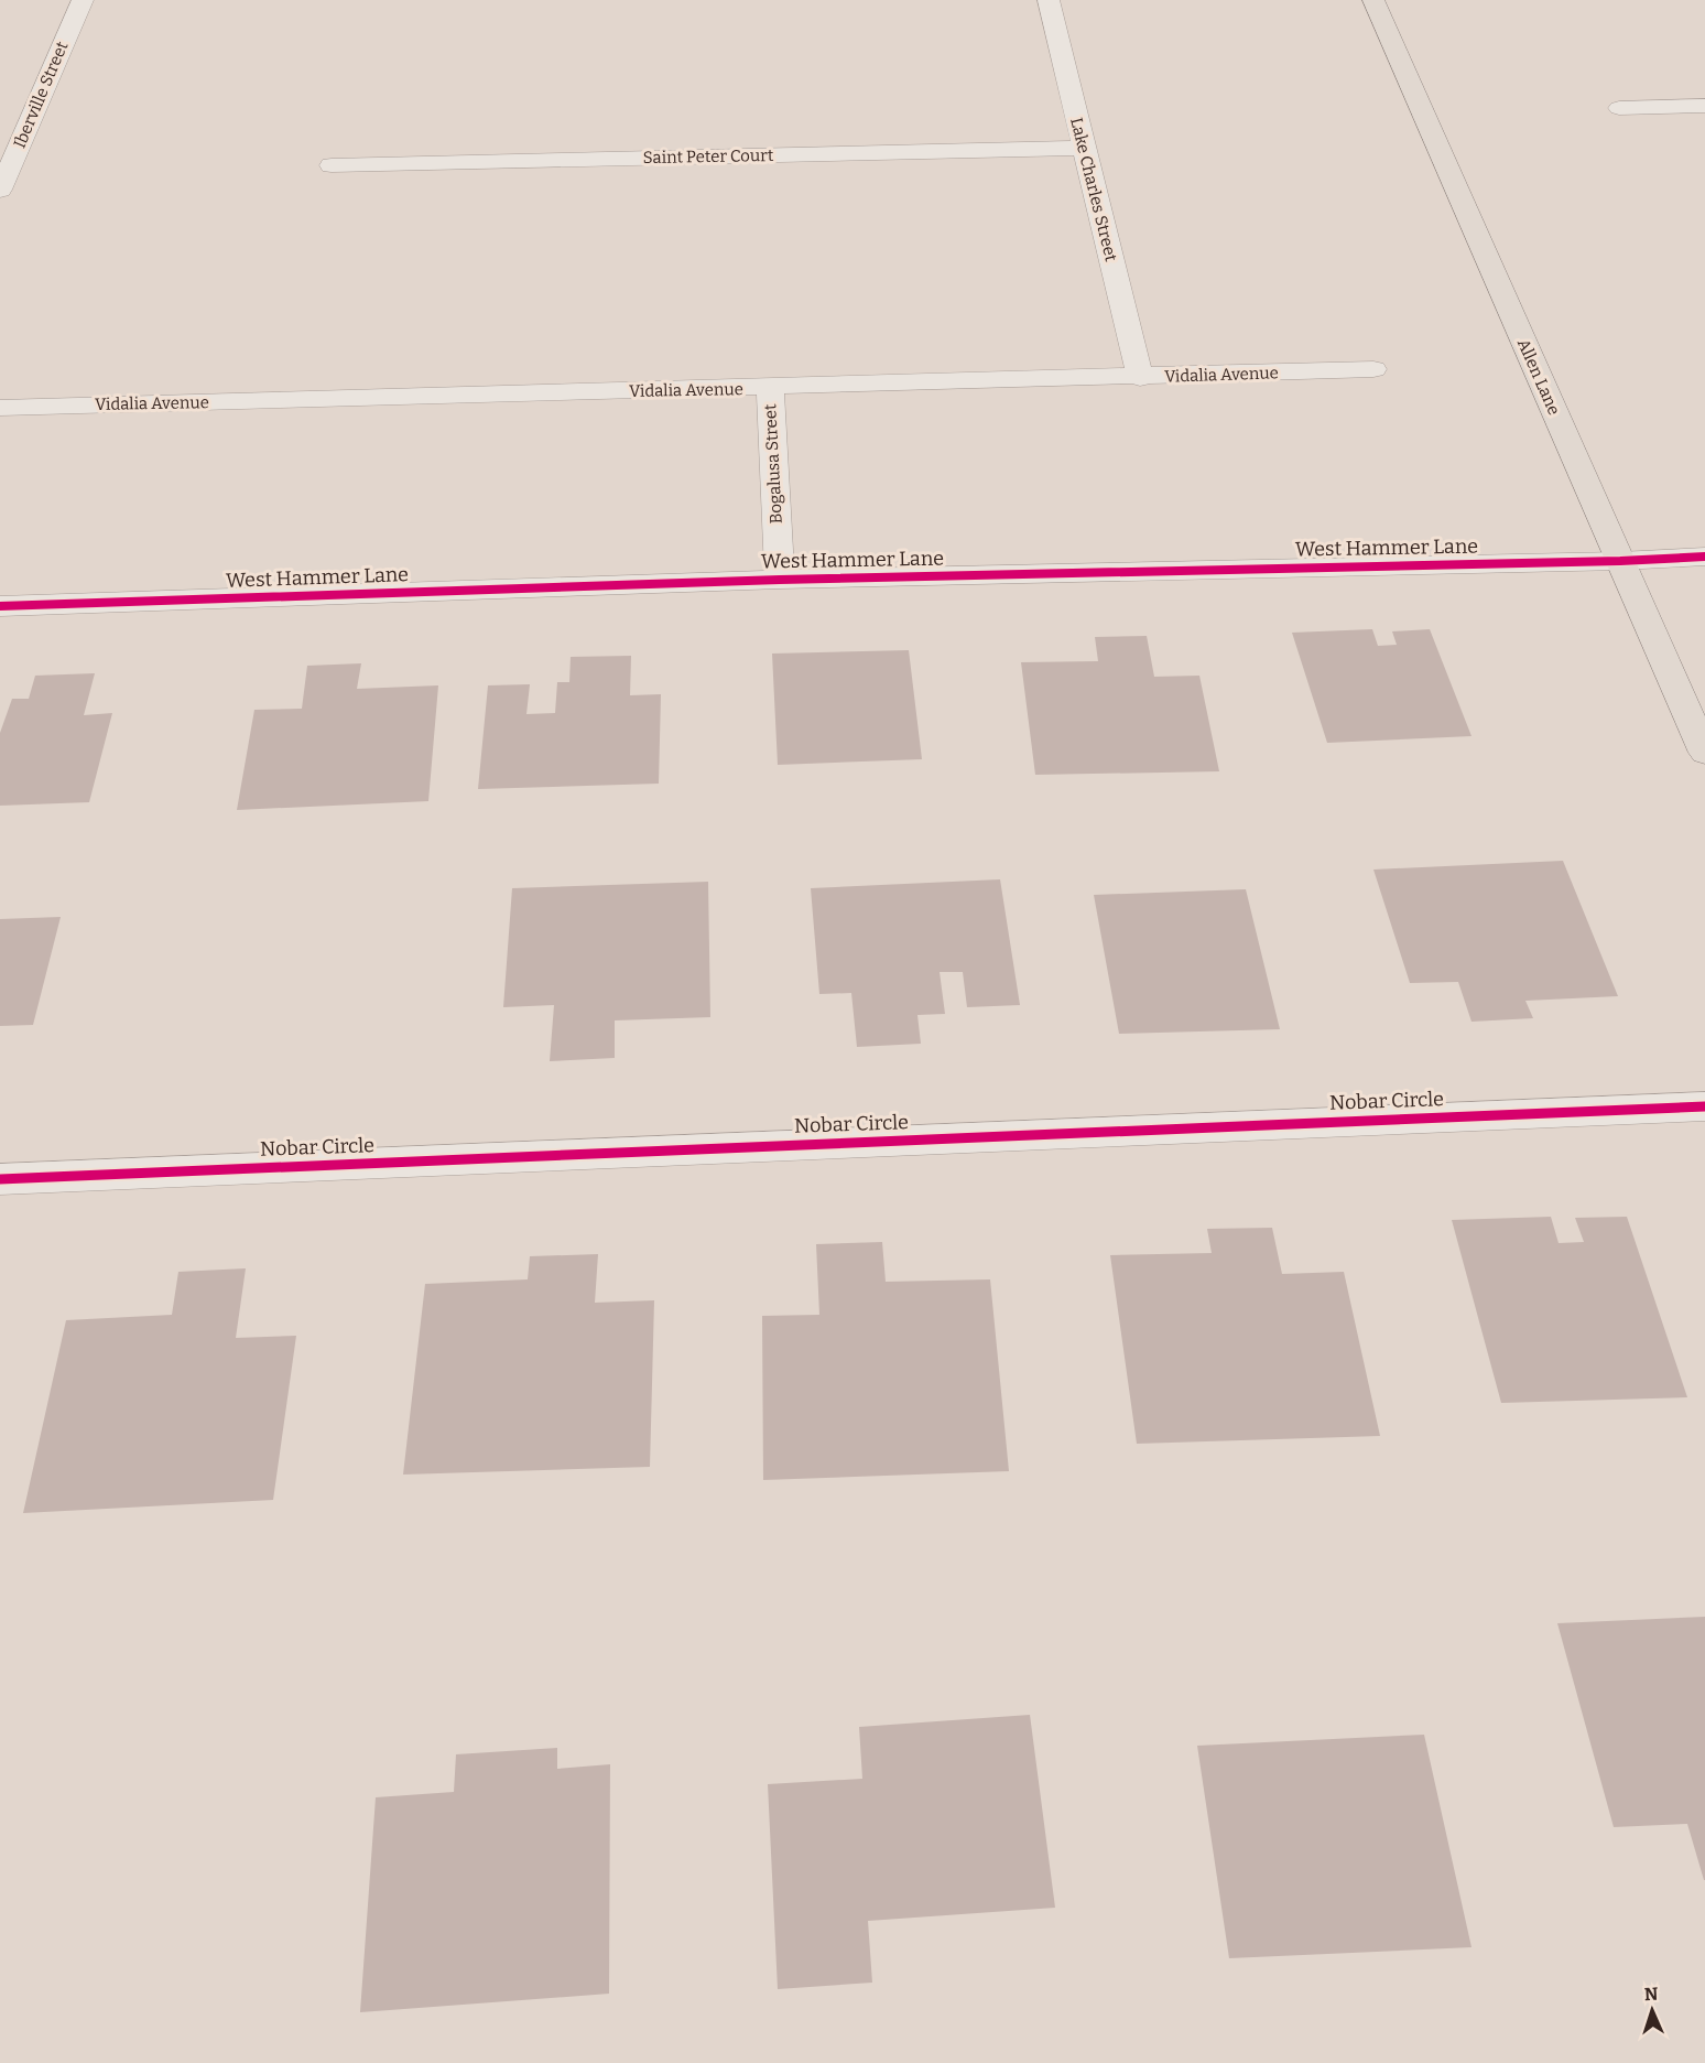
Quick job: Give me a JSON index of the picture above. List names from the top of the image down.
{
  "streets": {
    "main road": ["Allen Lane"],
    "street": [
      "Iberville Street",
      "Saint Peter Court",
      "Lake Charles Street",
      "Vidalia Avenue",
      "Bogalusa Street",
      "West Hammer Lane",
      "Nobar Circle"
    ]
  },
  "crossings": [
    ["Saint Peter Court", "Lake Charles Street"],
    ["Lake Charles Street", "Vidalia Avenue"],
    ["Vidalia Avenue", "Bogalusa Street"],
    ["Allen Lane", "West Hammer Lane"],
    ["Bogalusa Street", "West Hammer Lane"]
  ],
  "north": "top"
}
